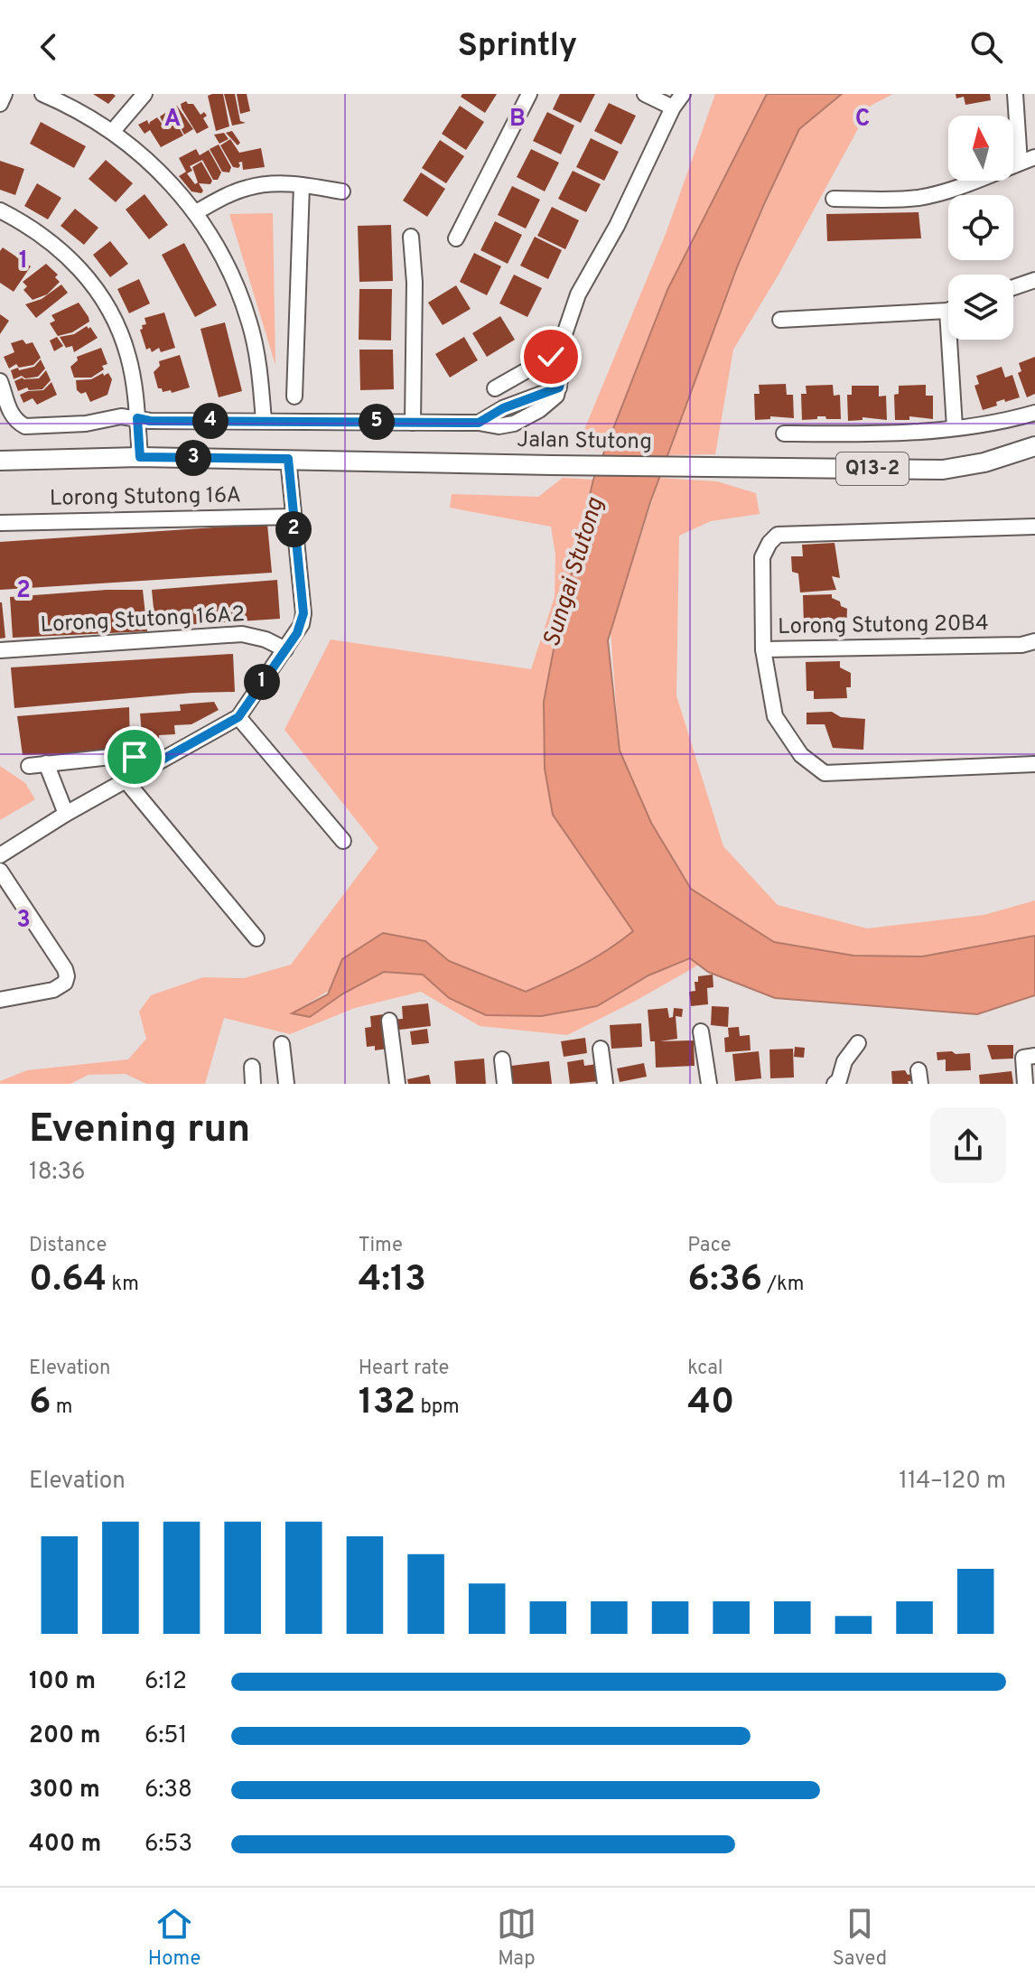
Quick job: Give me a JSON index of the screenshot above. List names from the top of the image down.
{
  "streets": {
    "main road": ["Jalan Stutong", "Q13-2"],
    "street": ["Lorong Stutong 16A", "Lorong Stutong 16A2", "Lorong Stutong 20B4"]
  },
  "water": ["Sungai Stutong"],
  "north": "top",
  "page": {
    "header": "Sprintly",
    "pins": [
      "4",
      "5",
      "3",
      "2",
      "1"
    ],
    "heading": ["Evening run", "18:36"],
    "stats": [
      ["Distance", "0.64 km"],
      ["Time", "4:13"],
      ["Pace", "6:36 /km"],
      ["Elevation", "6 m"],
      ["Heart rate", "132 bpm"],
      ["kcal", "40"]
    ],
    "chart": ["Elevation", "114–120 m"],
    "list": [
      {
        "name": "100 m",
        "note": "6:12"
      },
      {
        "name": "200 m",
        "note": "6:51"
      },
      {
        "name": "300 m",
        "note": "6:38"
      },
      {
        "name": "400 m",
        "note": "6:53"
      }
    ],
    "tabs": ["Home", "Map", "Saved"]
  },
  "grid": {
    "columns": ["A", "B", "C"],
    "rows": ["1", "2", "3"]
  }
}
